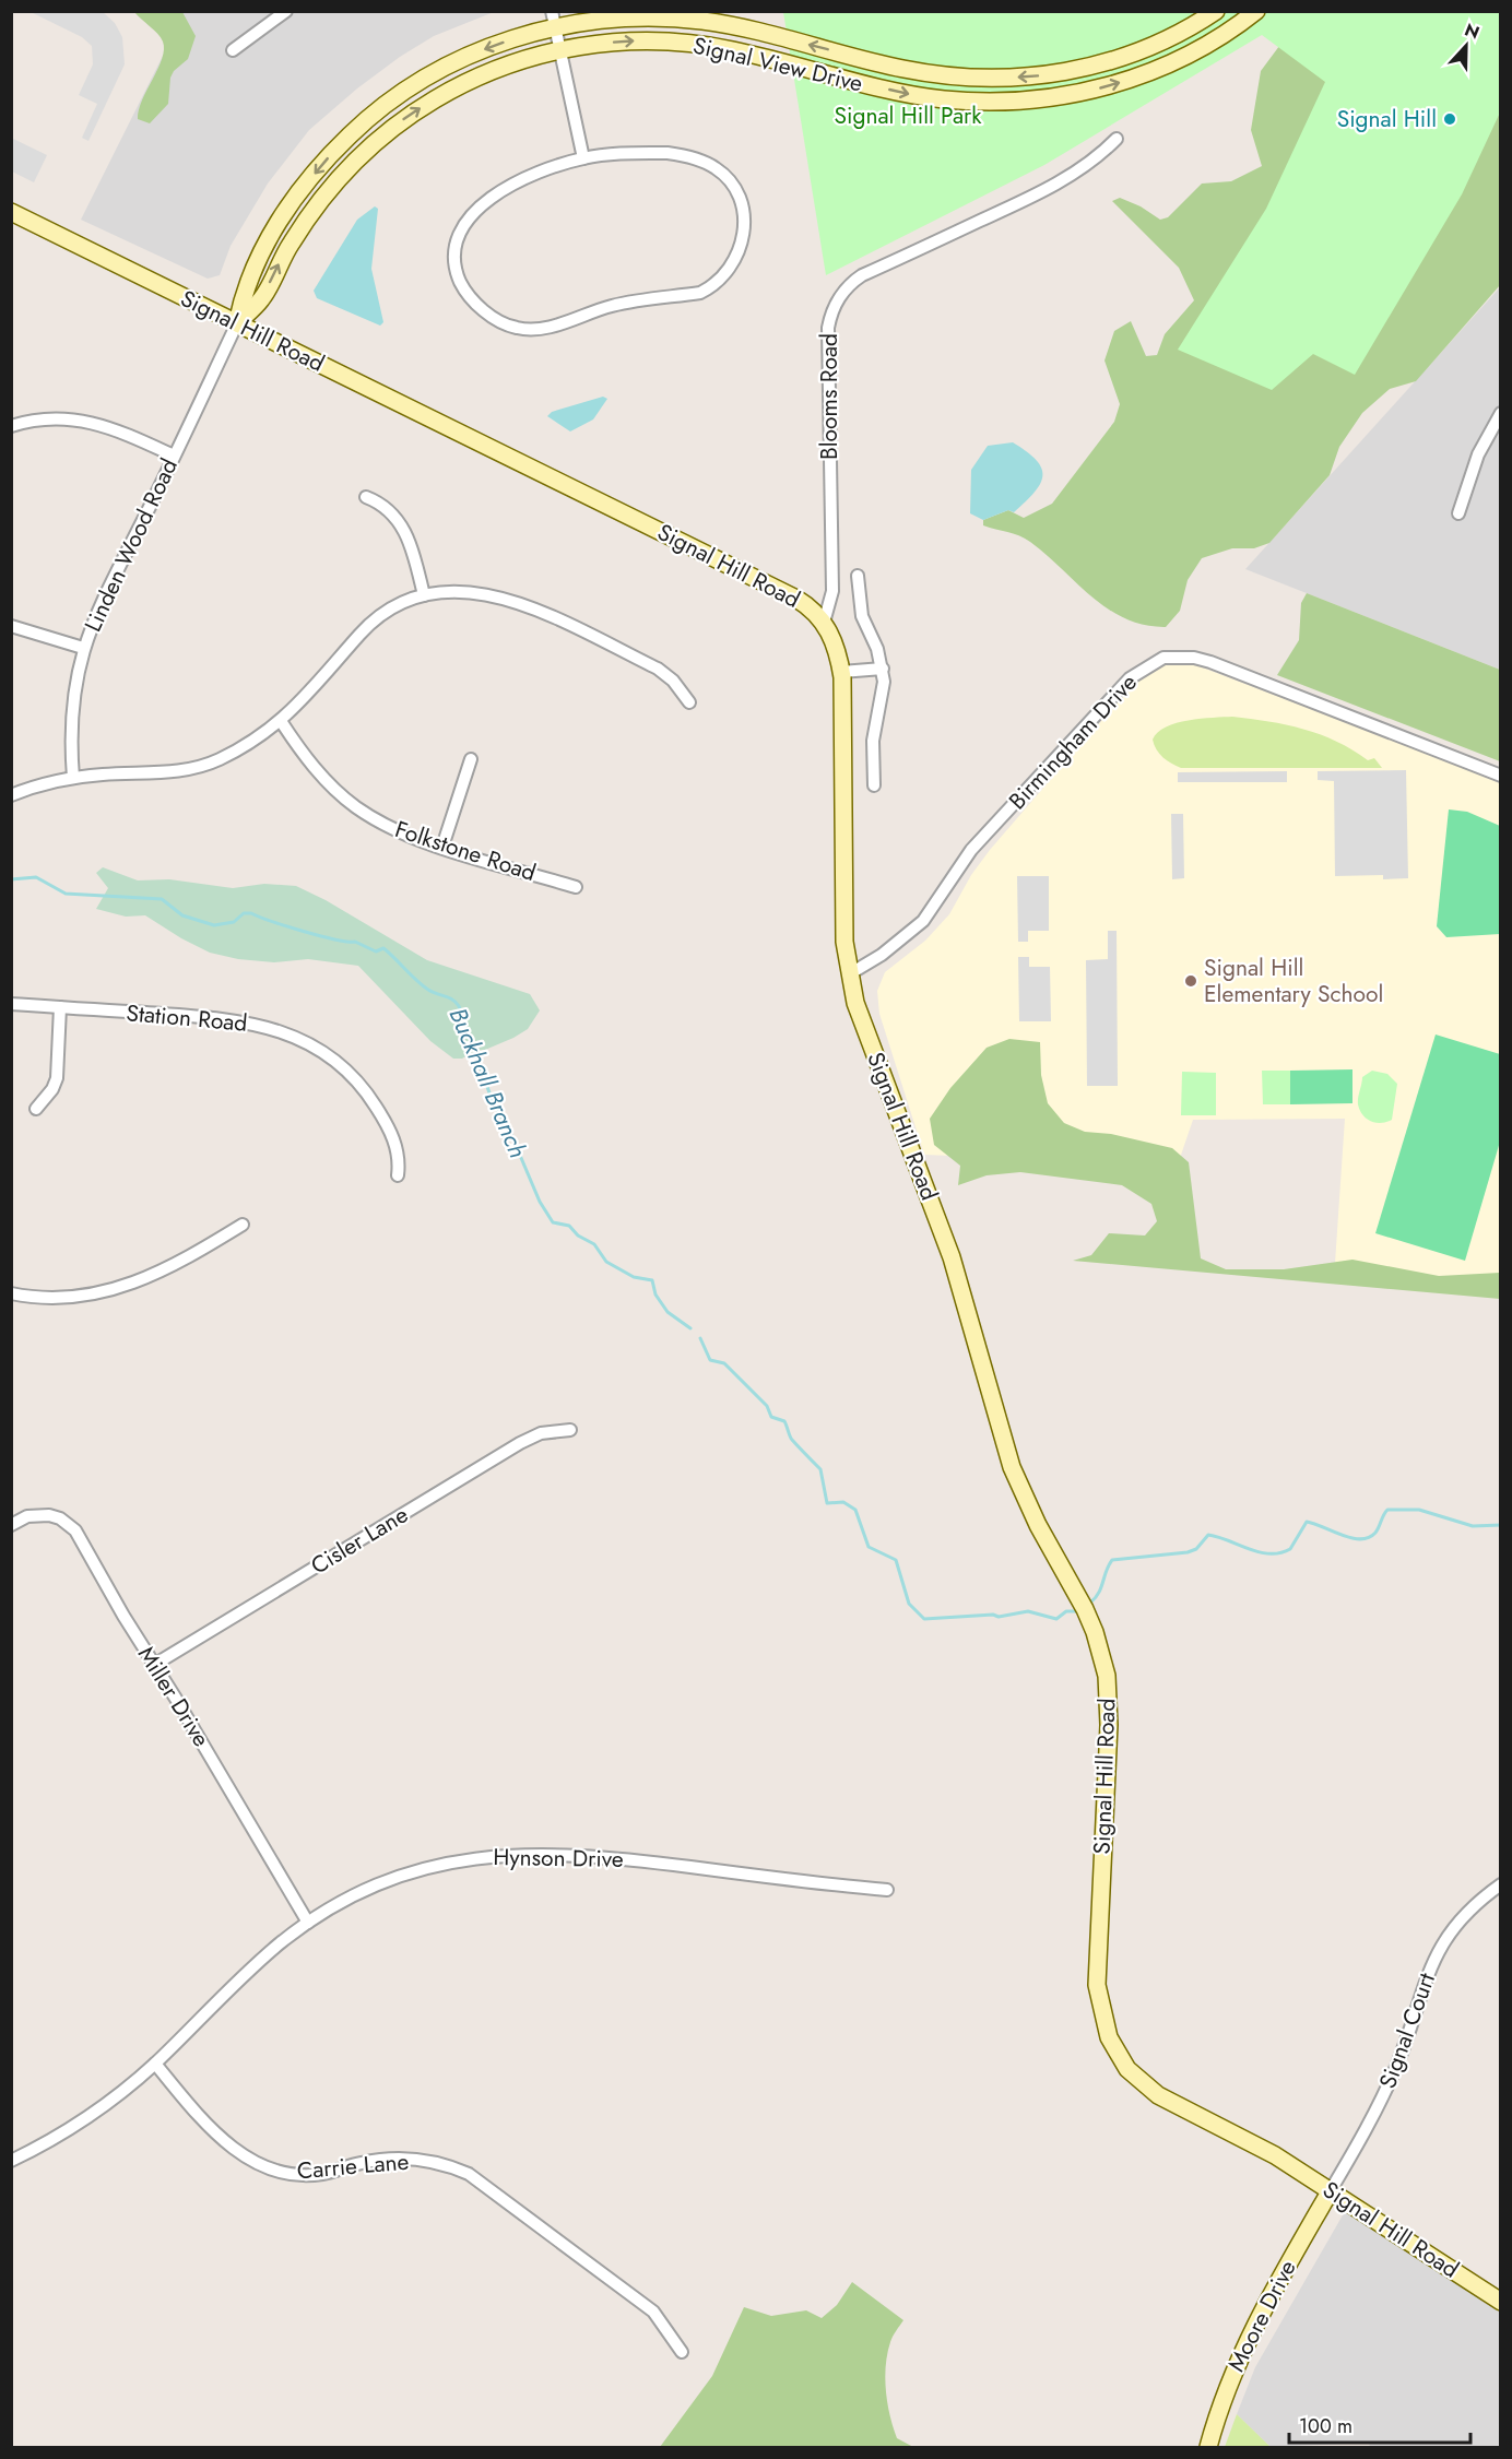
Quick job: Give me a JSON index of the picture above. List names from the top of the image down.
{
  "streets": {
    "main road": ["Signal View Drive", "Signal Hill Road", "Moore Drive"],
    "street": [
      "Blooms Road",
      "Linden Wood Road",
      "Birmingham Drive",
      "Folkstone Road",
      "Station Road",
      "Cisler Lane",
      "Miller Drive",
      "Hynson Drive",
      "Signal Court",
      "Carrie Lane"
    ]
  },
  "crossings": [
    ["Signal View Drive", "Signal Hill Road"],
    ["Signal View Drive", "Linden Wood Road"],
    ["Signal Hill Road", "Blooms Road"],
    ["Signal Hill Road", "Linden Wood Road"],
    ["Signal Hill Road", "Birmingham Drive"],
    ["Signal Hill Road", "Signal Court"],
    ["Signal Hill Road", "Moore Drive"],
    ["Cisler Lane", "Miller Drive"],
    ["Miller Drive", "Hynson Drive"],
    ["Hynson Drive", "Carrie Lane"],
    ["Signal Court", "Moore Drive"]
  ],
  "water": ["Buckhall Branch"],
  "parks": ["Signal Hill Park"],
  "places": ["Signal Hill", "Signal Hill Elementary School"],
  "scale_bar": "100 m",
  "north": "top"
}
